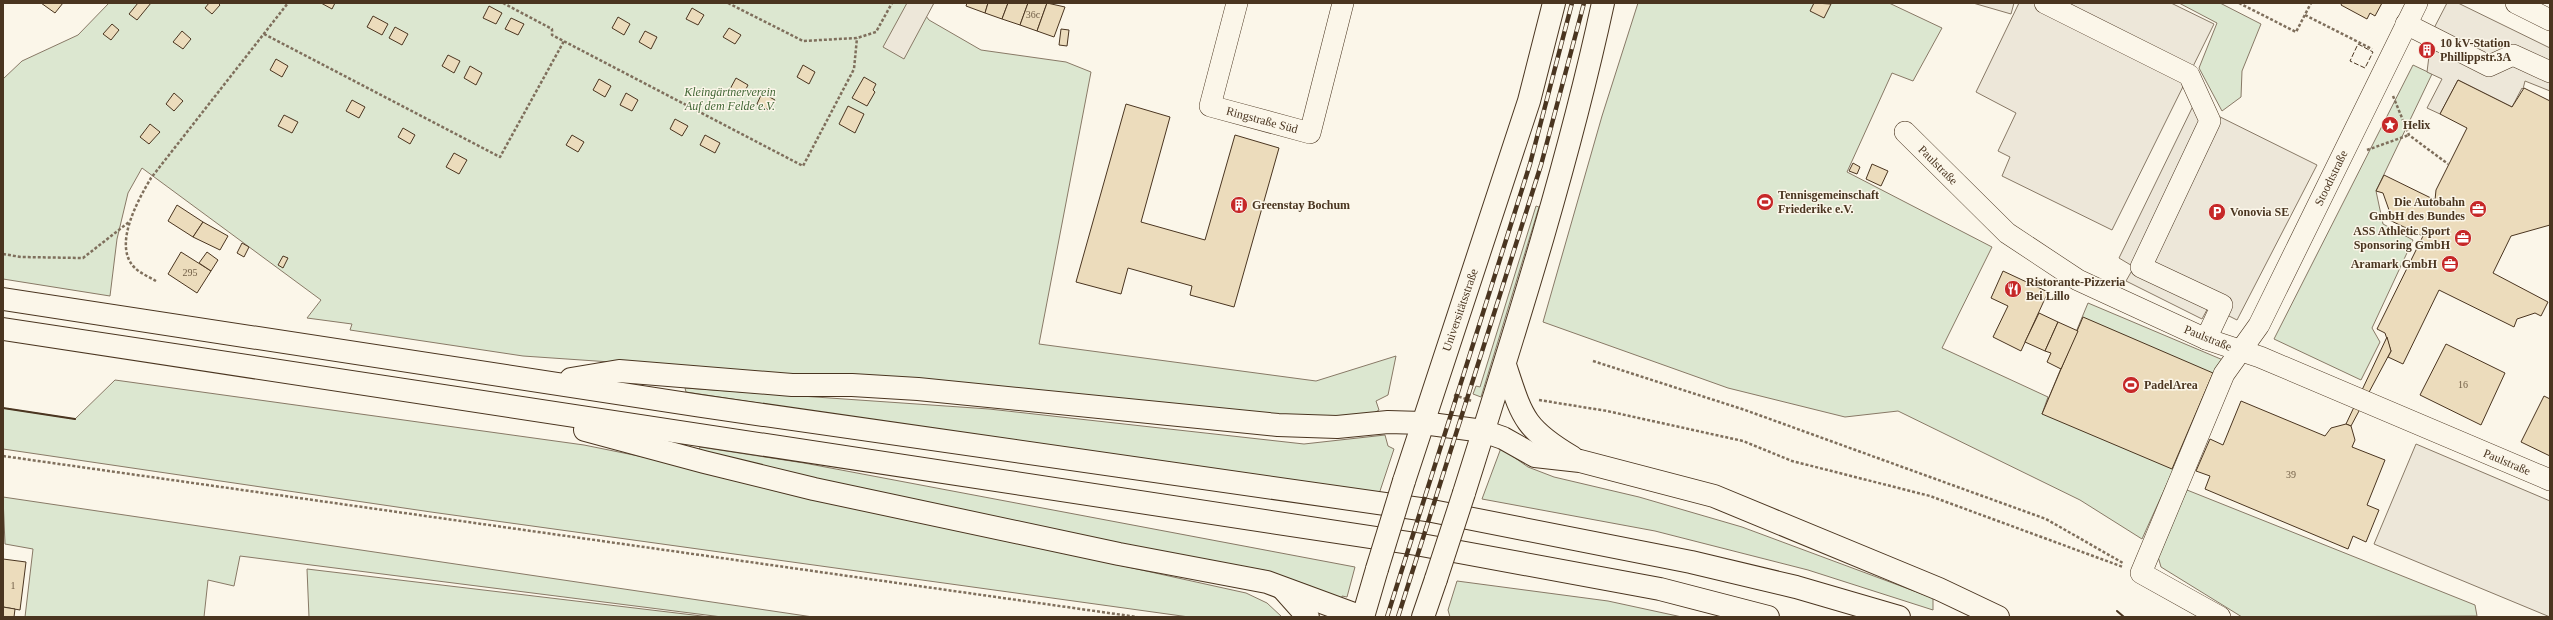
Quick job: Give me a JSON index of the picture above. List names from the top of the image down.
{
  "streets": {
    "main road": ["Universitätsstraße"],
    "street": ["Ringstraße Süd", "Paulstraße", "Stoodtstraße"]
  },
  "crossings": [
    ["Paulstraße", "Stoodtstraße"]
  ],
  "parks": ["Kleingärtnerverein Auf dem Felde e.V."],
  "places": {
    "building": ["10 kV-Station Phillippstr.3A", "Greenstay Bochum"],
    "place": ["Helix"],
    "sports": ["Tennisgemeinschaft Friederike e.V.", "PadelArea"],
    "office": ["Die Autobahn GmbH des Bundes", "ASS Athletic Sport Sponsoring GmbH", "Aramark GmbH"],
    "parking": ["Vonovia SE"],
    "restaurant": ["Ristorante-Pizzeria Bei Lillo"]
  },
  "house_numbers": [
    "36c",
    "295",
    "16",
    "39",
    "1"
  ]
}
